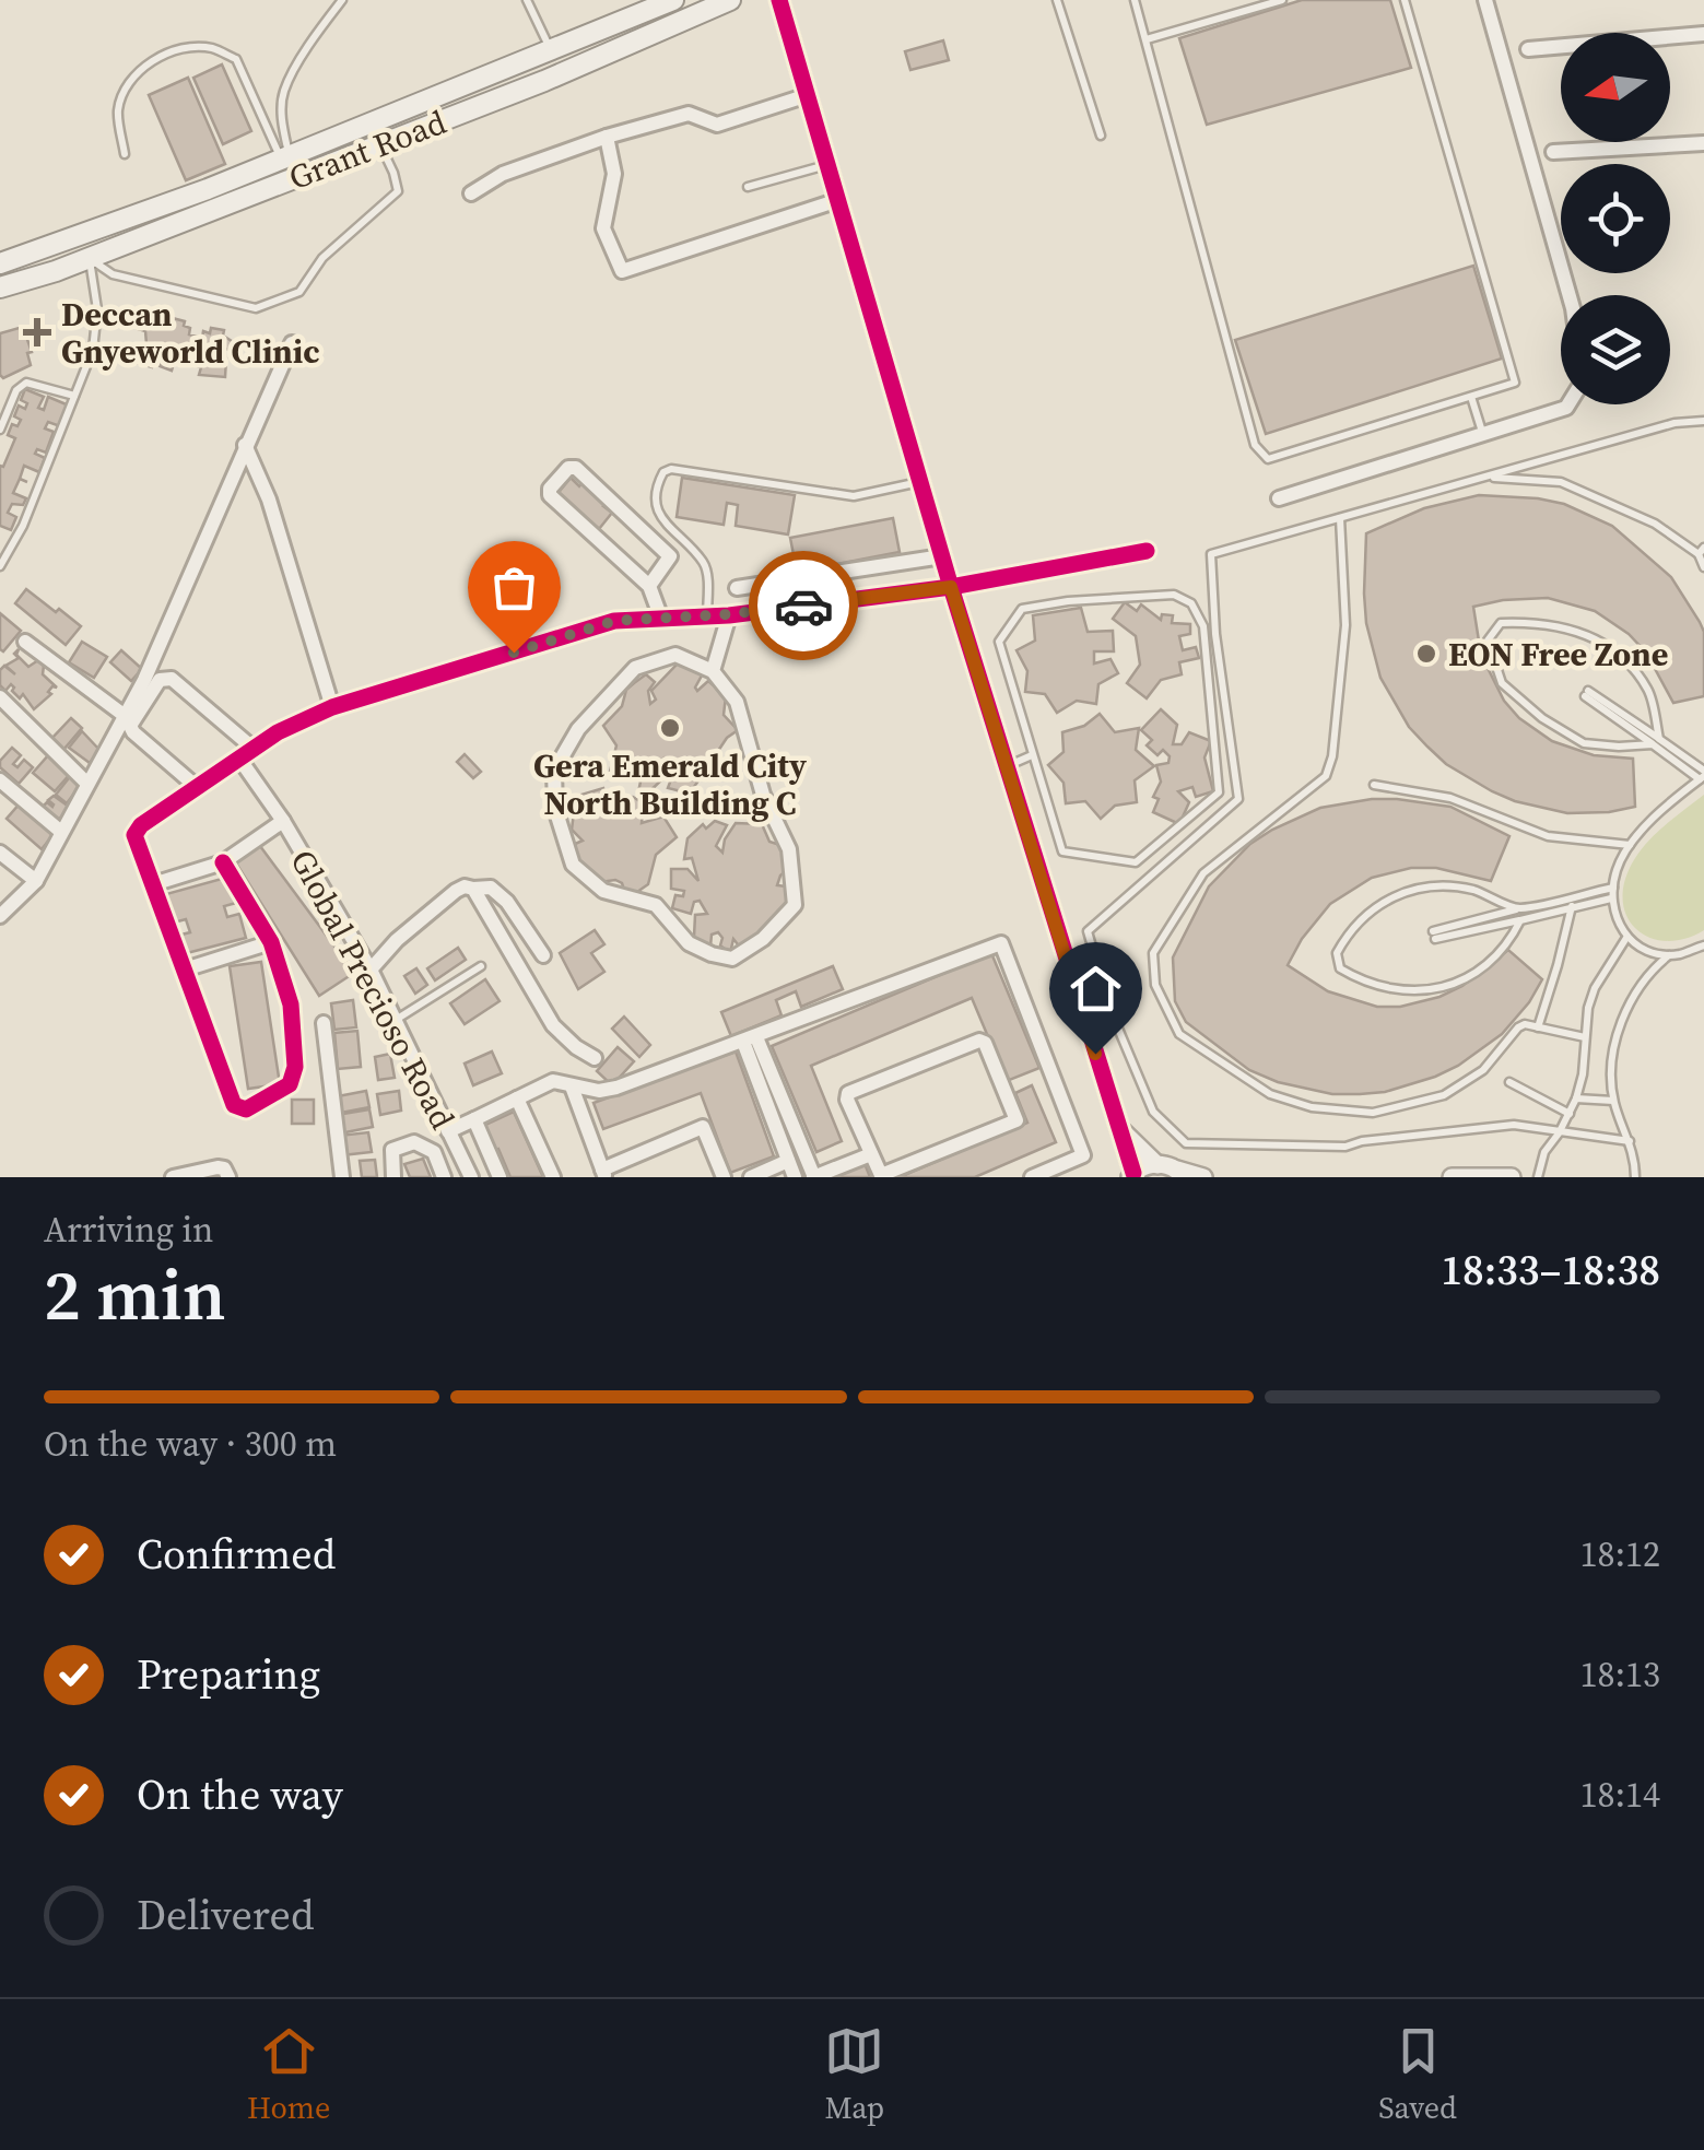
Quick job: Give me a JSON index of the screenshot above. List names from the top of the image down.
{
  "streets": {
    "main road": ["Grant Road"],
    "street": ["Global Precioso Road"]
  },
  "places": {
    "health": ["Deccan Gnyeworld Clinic"],
    "other": ["EON Free Zone", "Gera Emerald City North Building C"]
  },
  "north": "left",
  "page": {
    "heading": ["2 min", "Arriving in", "18:33–18:38"],
    "bar": "On the way · 300 m",
    "list": [
      ["Confirmed", "18:12"],
      ["Preparing", "18:13"],
      ["On the way", "18:14"],
      "Delivered"
    ],
    "tabs": ["Home", "Map", "Saved"]
  }
}
